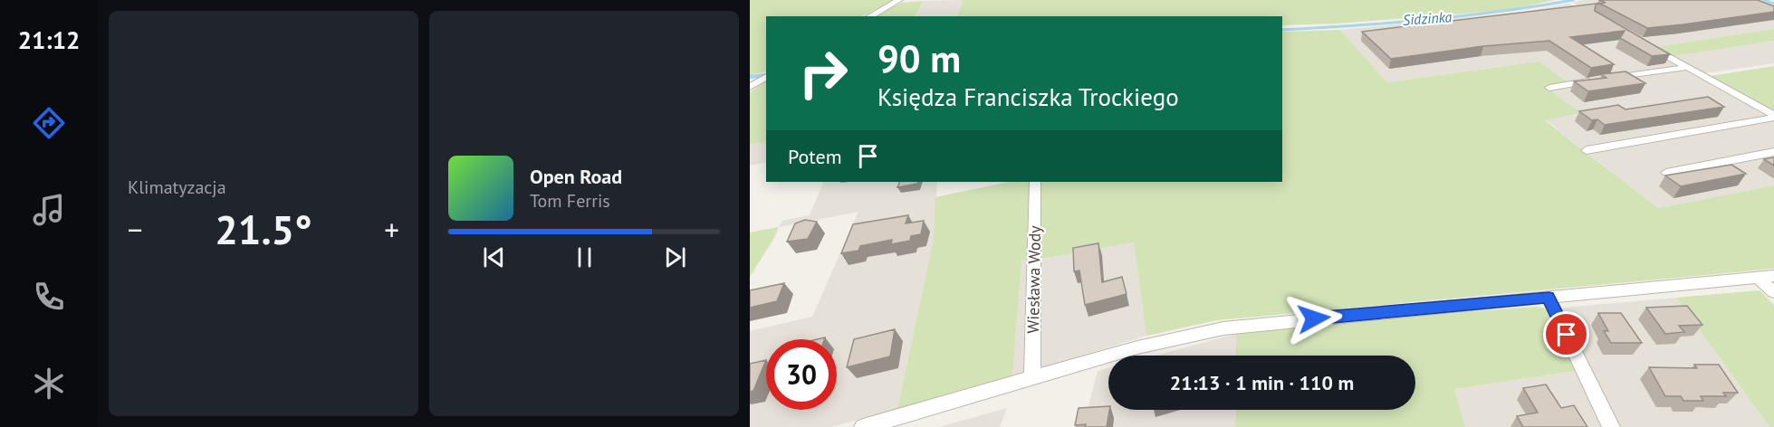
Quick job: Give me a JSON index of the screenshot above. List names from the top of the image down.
{
  "streets": {
    "street": ["Wiesława Wody"]
  },
  "water": ["Sidzinka"],
  "page": {
    "tabs": "21:12",
    "tile": "Klimatyzacja",
    "turn": ["90 m", "Księdza Franciszka Trockiego"],
    "then": "Potem",
    "song": ["Open Road", "Tom Ferris"],
    "heat": ["−", "21.5°", "+"],
    "limit": "30",
    "trip": "21:13 · 1 min · 110 m"
  }
}
